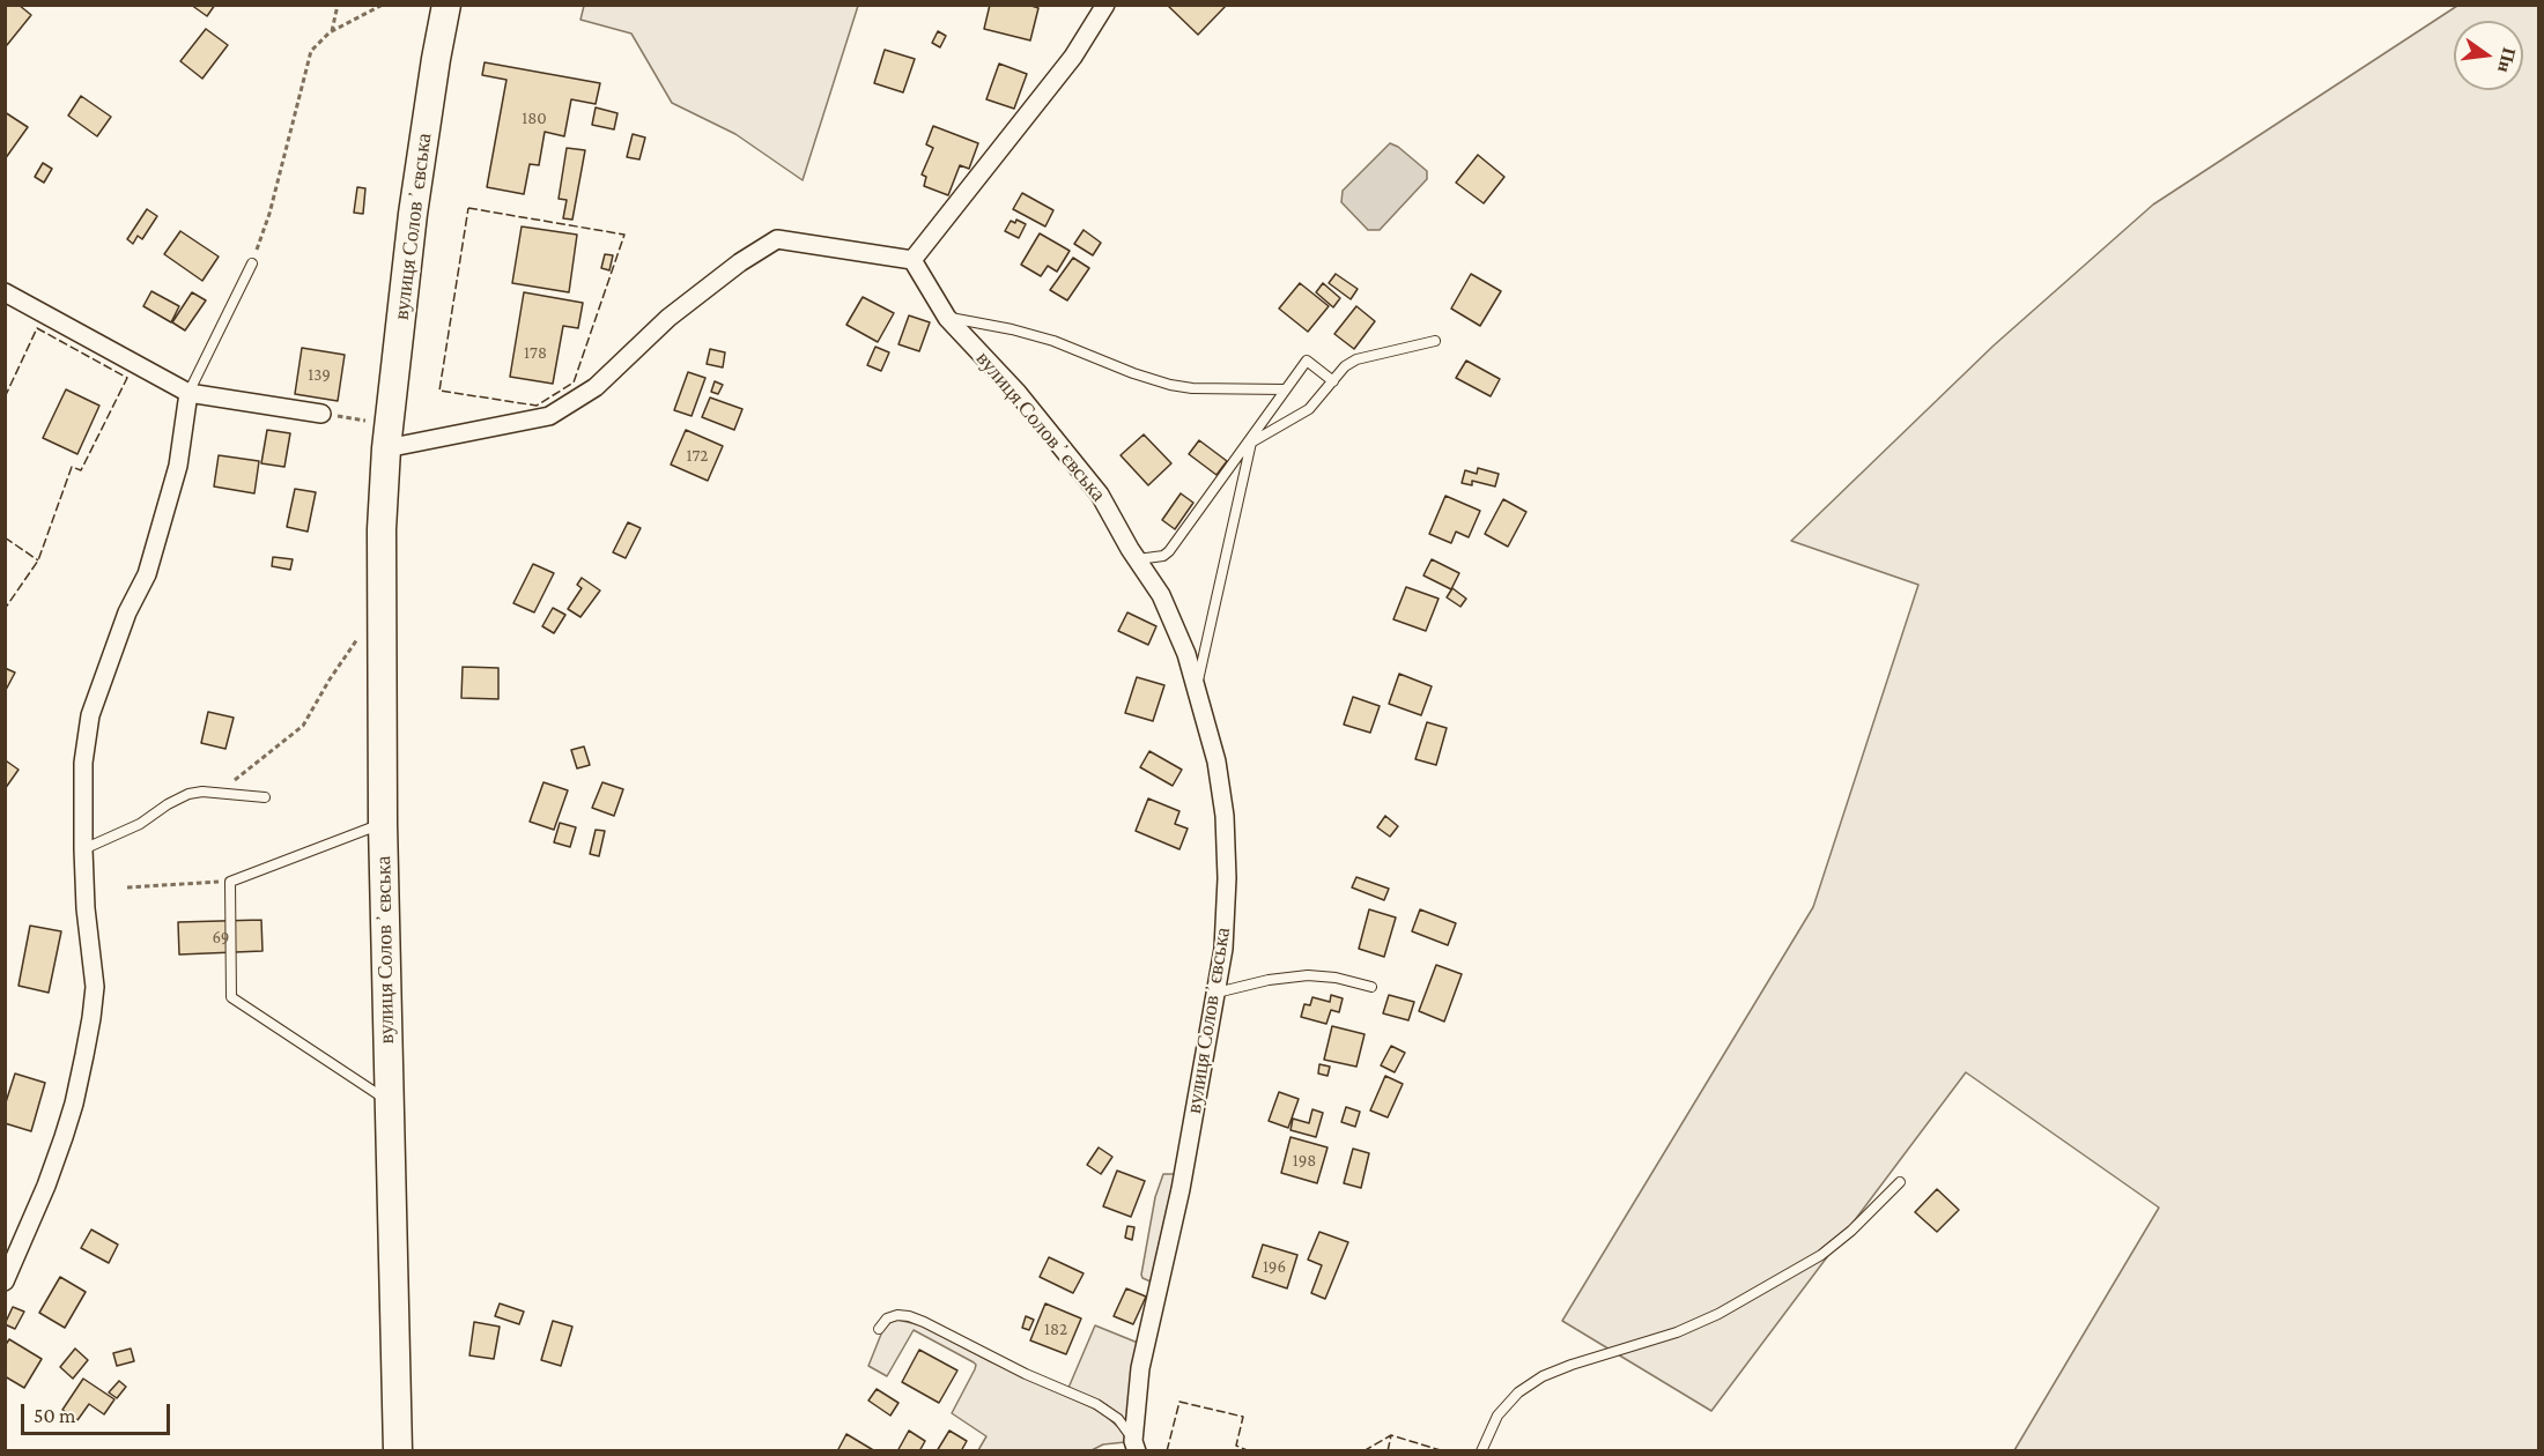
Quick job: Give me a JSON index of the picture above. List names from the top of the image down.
{
  "streets": {
    "main road": ["вулиця Соловʼєвська"]
  },
  "house_numbers": [
    "180",
    "178",
    "139",
    "172",
    "69",
    "198",
    "196",
    "182"
  ],
  "scale_bar": "50 m",
  "north": "right"
}
